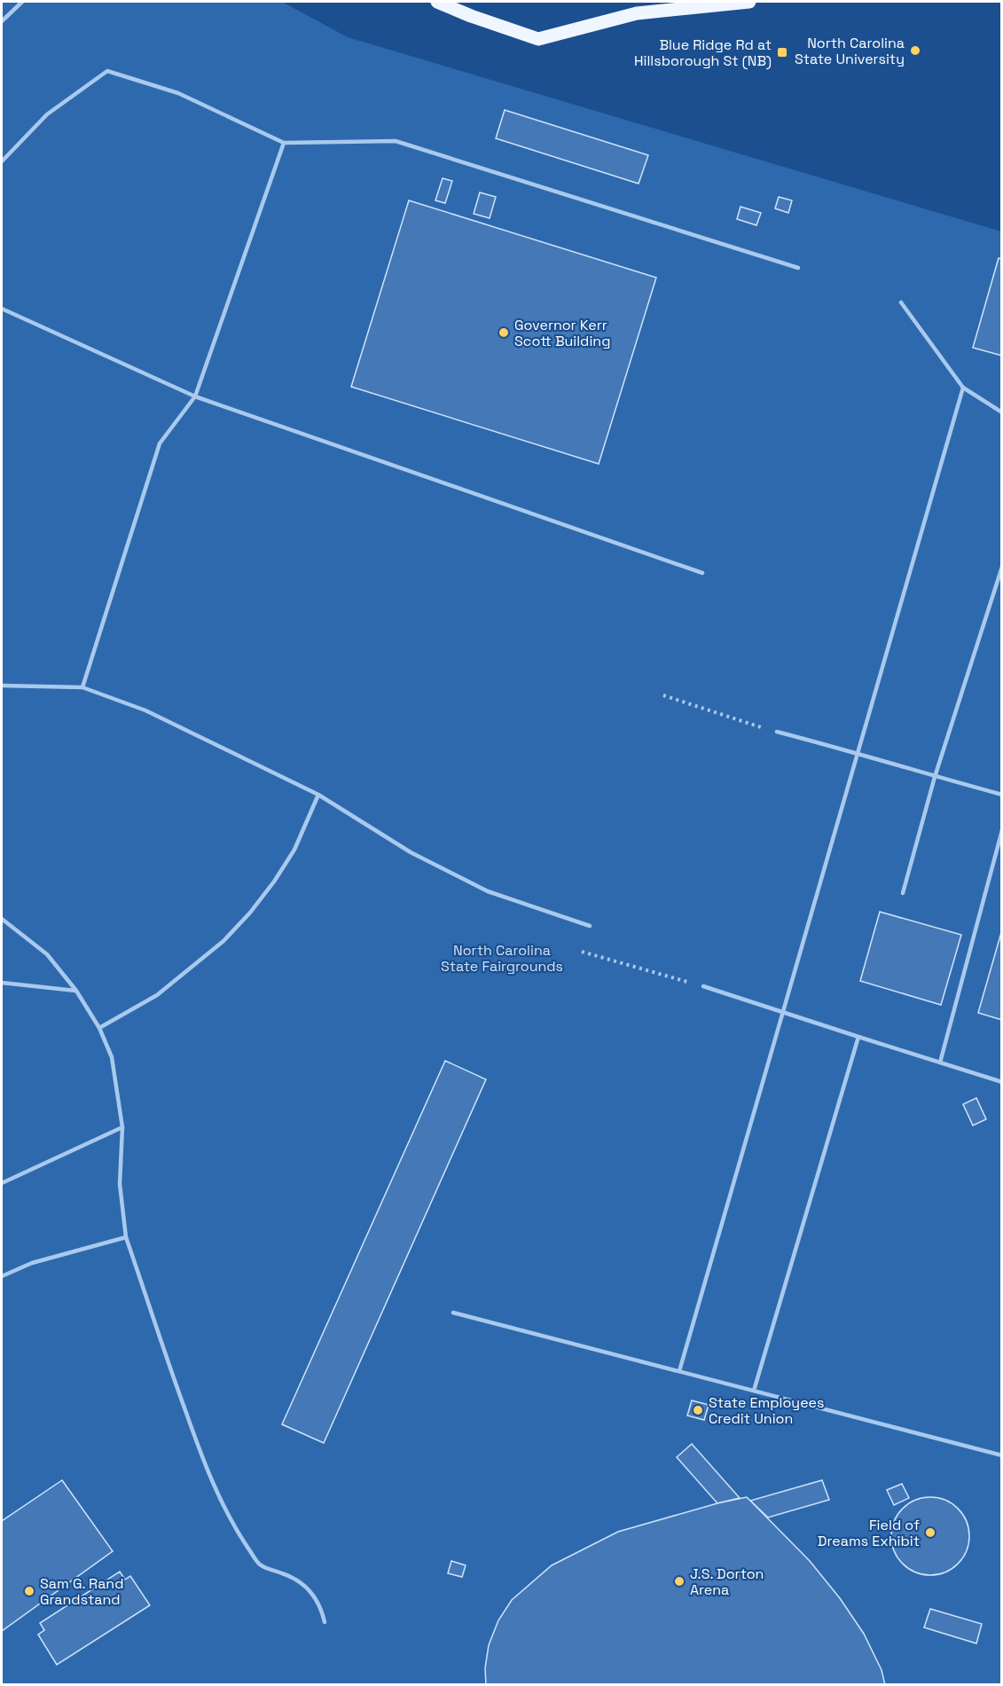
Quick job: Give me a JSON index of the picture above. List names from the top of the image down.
{
  "parks": ["North Carolina State Fairgrounds"],
  "places": {
    "other": [
      "North Carolina State University",
      "Governor Kerr Scott Building",
      "State Employees Credit Union",
      "Field of Dreams Exhibit",
      "J.S. Dorton Arena",
      "Sam G. Rand Grandstand"
    ],
    "transit": ["Blue Ridge Rd at Hillsborough St (NB)"]
  }
}
